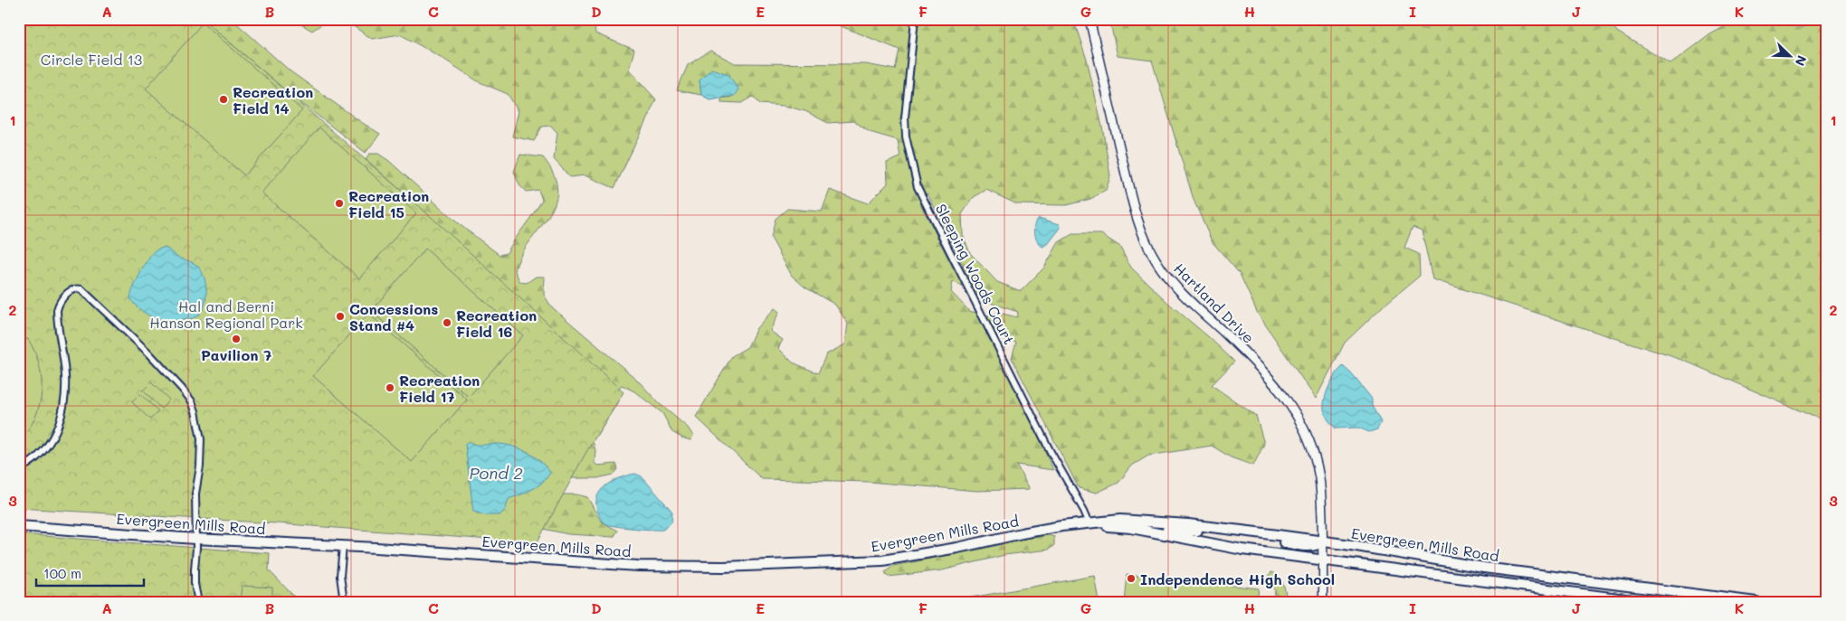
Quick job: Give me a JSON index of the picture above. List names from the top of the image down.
{
  "streets": {
    "main road": ["Hartland Drive", "Evergreen Mills Road"],
    "street": ["Sleeping Woods Court"]
  },
  "crossings": [
    ["Sleeping Woods Court", "Evergreen Mills Road"],
    ["Hartland Drive", "Evergreen Mills Road"]
  ],
  "water": ["Pond 2"],
  "parks": ["Circle Field 13", "Hal and Berni Hanson Regional Park"],
  "places": [
    "Recreation Field 14",
    "Recreation Field 15",
    "Concessions Stand #4",
    "Recreation Field 16",
    "Pavilion 7",
    "Recreation Field 17",
    "Independence High School"
  ],
  "scale_bar": "100 m",
  "north": "bottom right",
  "grid": {
    "columns": [
      "A",
      "B",
      "C",
      "D",
      "E",
      "F",
      "G",
      "H",
      "I",
      "J",
      "K"
    ],
    "rows": ["1", "2", "3"]
  }
}
